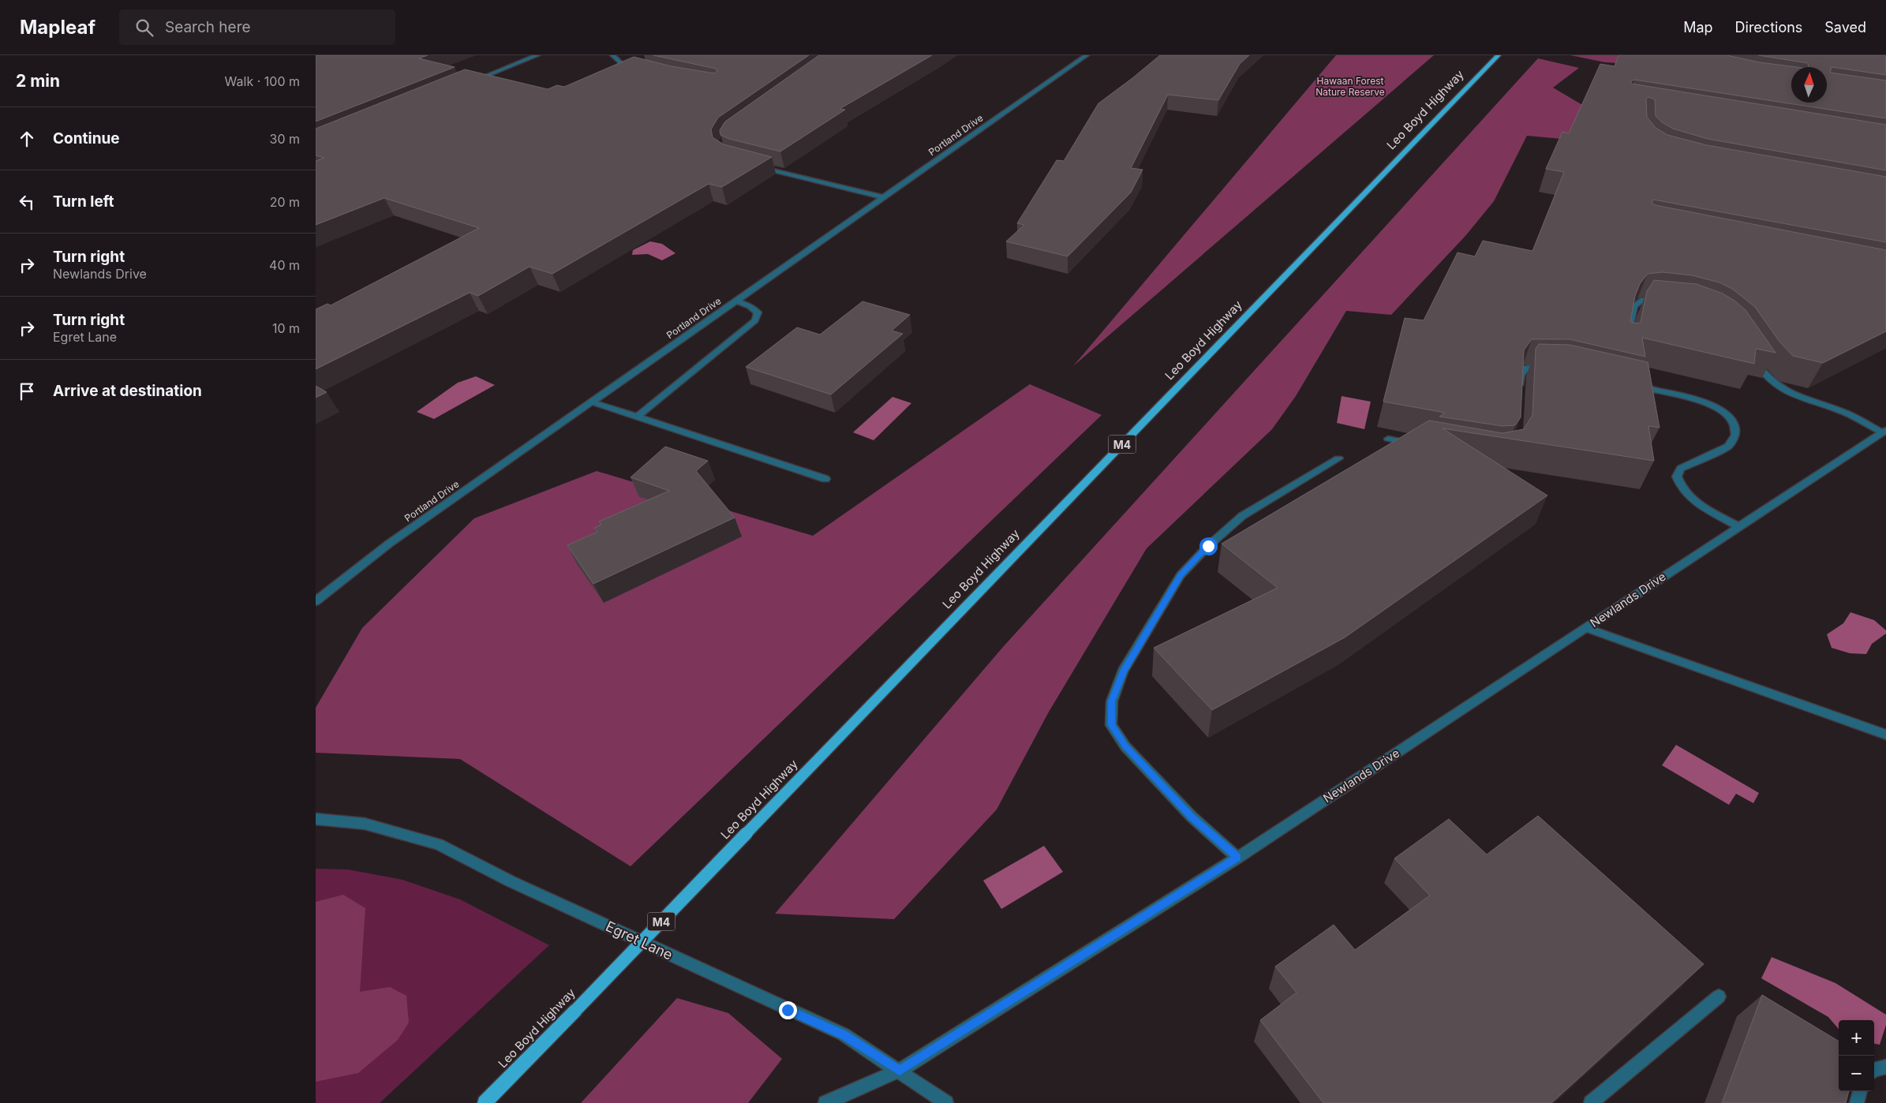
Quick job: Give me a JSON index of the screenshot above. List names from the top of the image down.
{
  "streets": {
    "main road": ["Leo Boyd Highway", "M4"],
    "street": ["Portland Drive", "Newlands Drive", "Egret Lane"]
  },
  "crossings": [
    ["Newlands Drive", "Egret Lane"]
  ],
  "parks": ["Hawaan Forest Nature Reserve"],
  "north": "top",
  "page": {
    "header": "Mapleaf",
    "search": "Search here",
    "nav": ["Map", "Directions", "Saved"],
    "heading": ["2 min", "Walk · 100 m"],
    "list": [
      ["Continue", "30 m"],
      ["Turn left", "20 m"],
      ["Turn right", "Newlands Drive", "40 m"],
      ["Turn right", "Egret Lane", "10 m"],
      "Arrive at destination"
    ],
    "map_buttons": ["+", "−"]
  }
}
